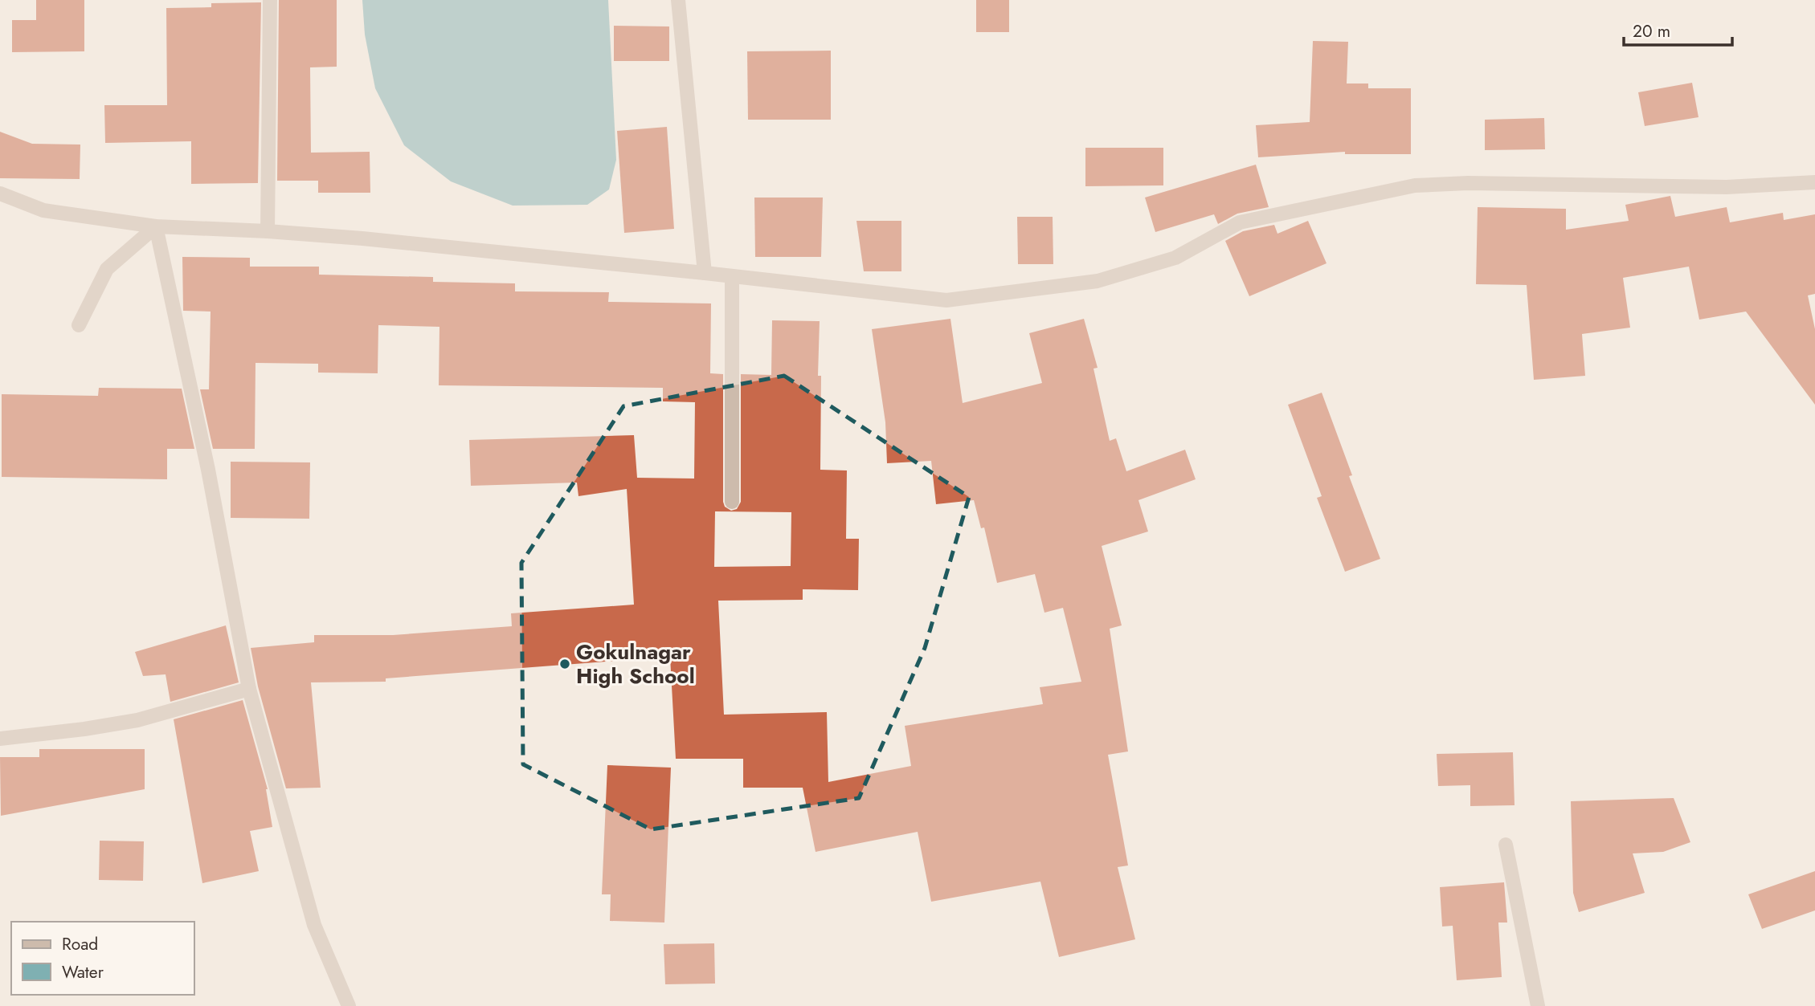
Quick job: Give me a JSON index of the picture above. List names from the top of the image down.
{
  "places": ["Gokulnagar High School"],
  "legend": ["Road", "Water"],
  "scale_bar": "20 m"
}
